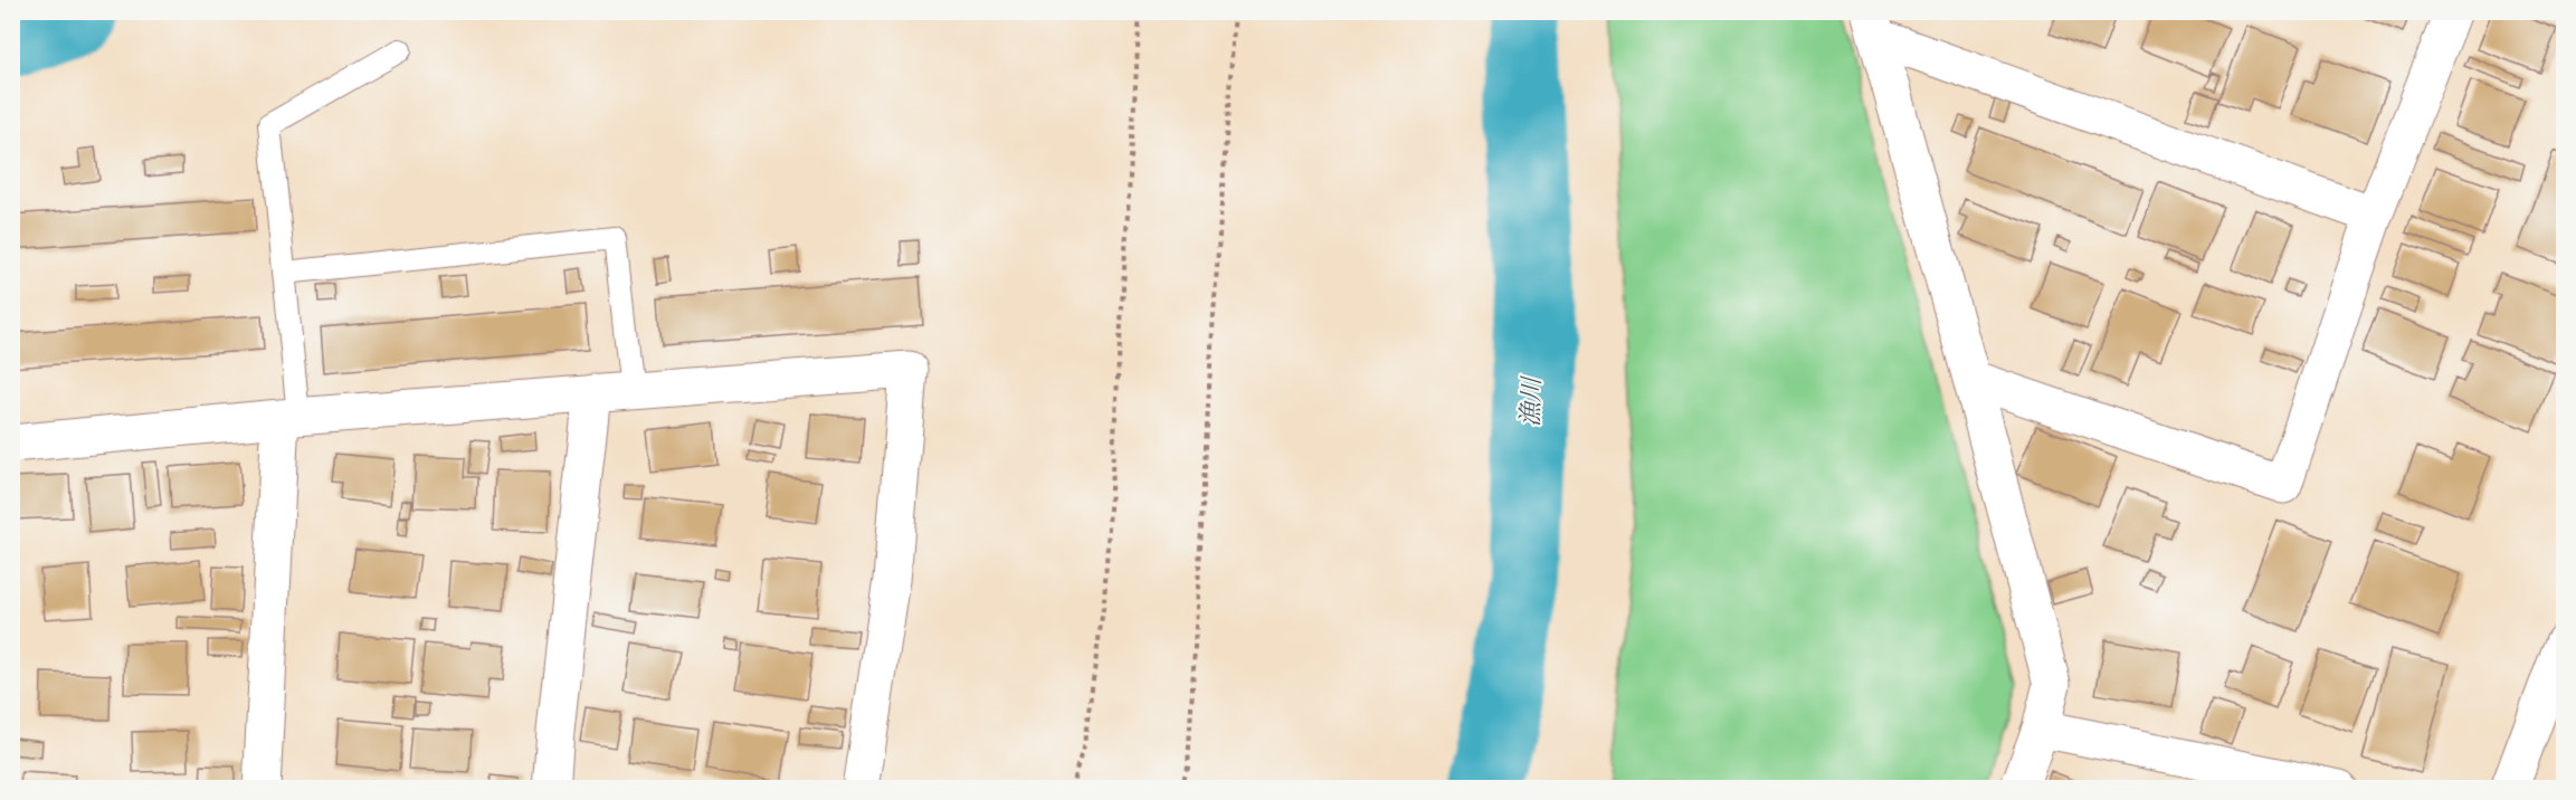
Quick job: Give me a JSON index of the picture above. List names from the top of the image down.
{
  "water": ["漁川"]
}
